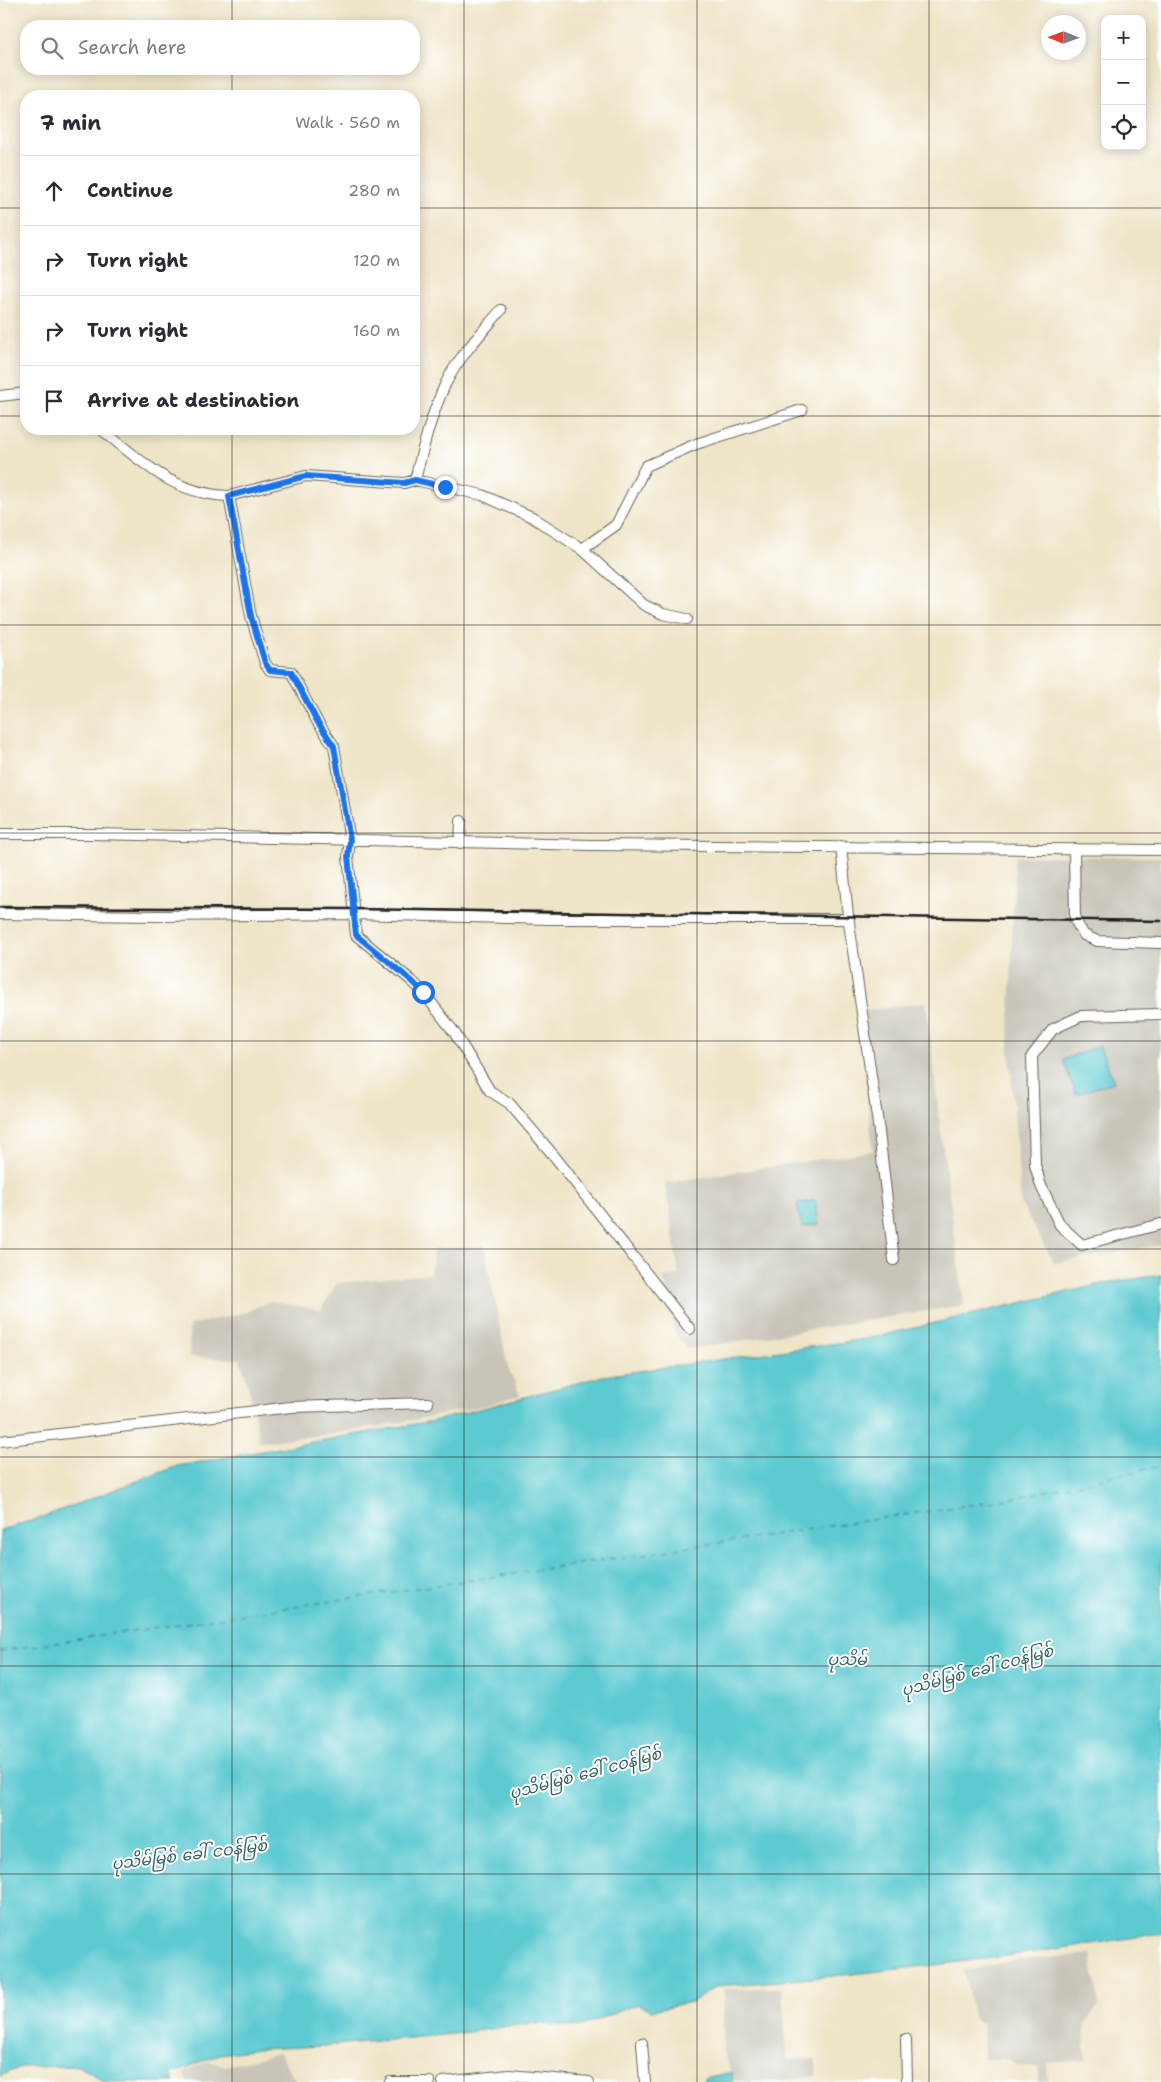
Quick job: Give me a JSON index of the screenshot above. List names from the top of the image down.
{
  "water": ["ပုသိမ်", "ပုသိမ်မြစ် ခေါ် ငဝန်မြစ်"],
  "north": "left",
  "page": {
    "map_buttons": ["+", "−"],
    "search": "Search here",
    "heading": ["7 min", "Walk · 560 m"],
    "list": [
      ["Continue", "280 m"],
      ["Turn right", "120 m"],
      ["Turn right", "160 m"],
      "Arrive at destination"
    ]
  }
}
